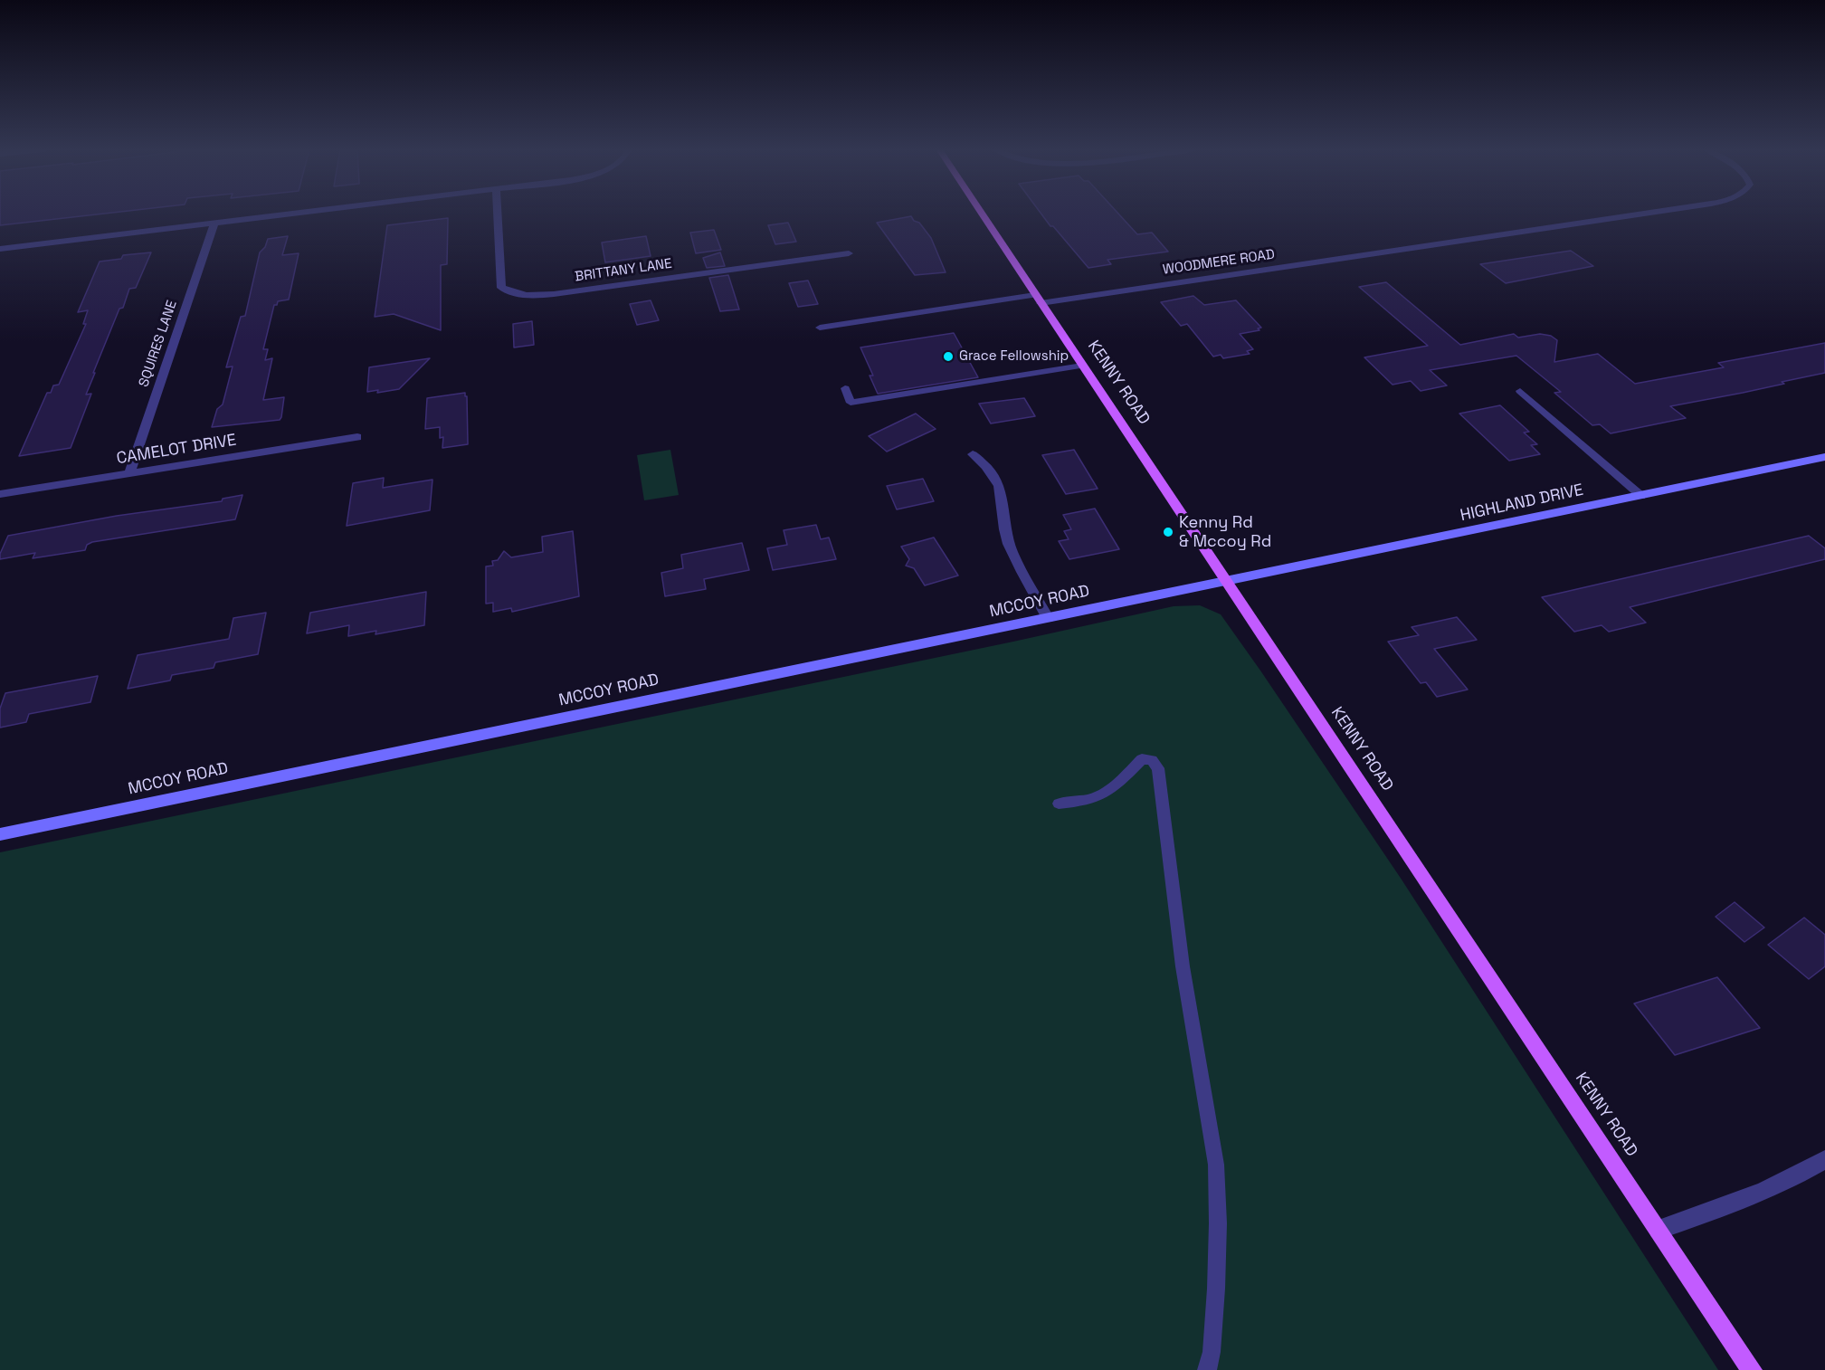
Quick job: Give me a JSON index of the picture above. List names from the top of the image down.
{
  "streets": {
    "main road": ["KENNY ROAD", "HIGHLAND DRIVE", "MCCOY ROAD"],
    "street": [
      "WOODMERE ROAD",
      "BRITTANY LANE",
      "SQUIRES LANE",
      "CAMELOT DRIVE"
    ]
  },
  "crossings": [
    ["WOODMERE ROAD", "KENNY ROAD"],
    ["SQUIRES LANE", "CAMELOT DRIVE"],
    ["KENNY ROAD", "HIGHLAND DRIVE"],
    ["KENNY ROAD", "MCCOY ROAD"],
    ["HIGHLAND DRIVE", "MCCOY ROAD"]
  ],
  "places": ["Grace Fellowship", "Kenny Rd & Mccoy Rd"]
}
